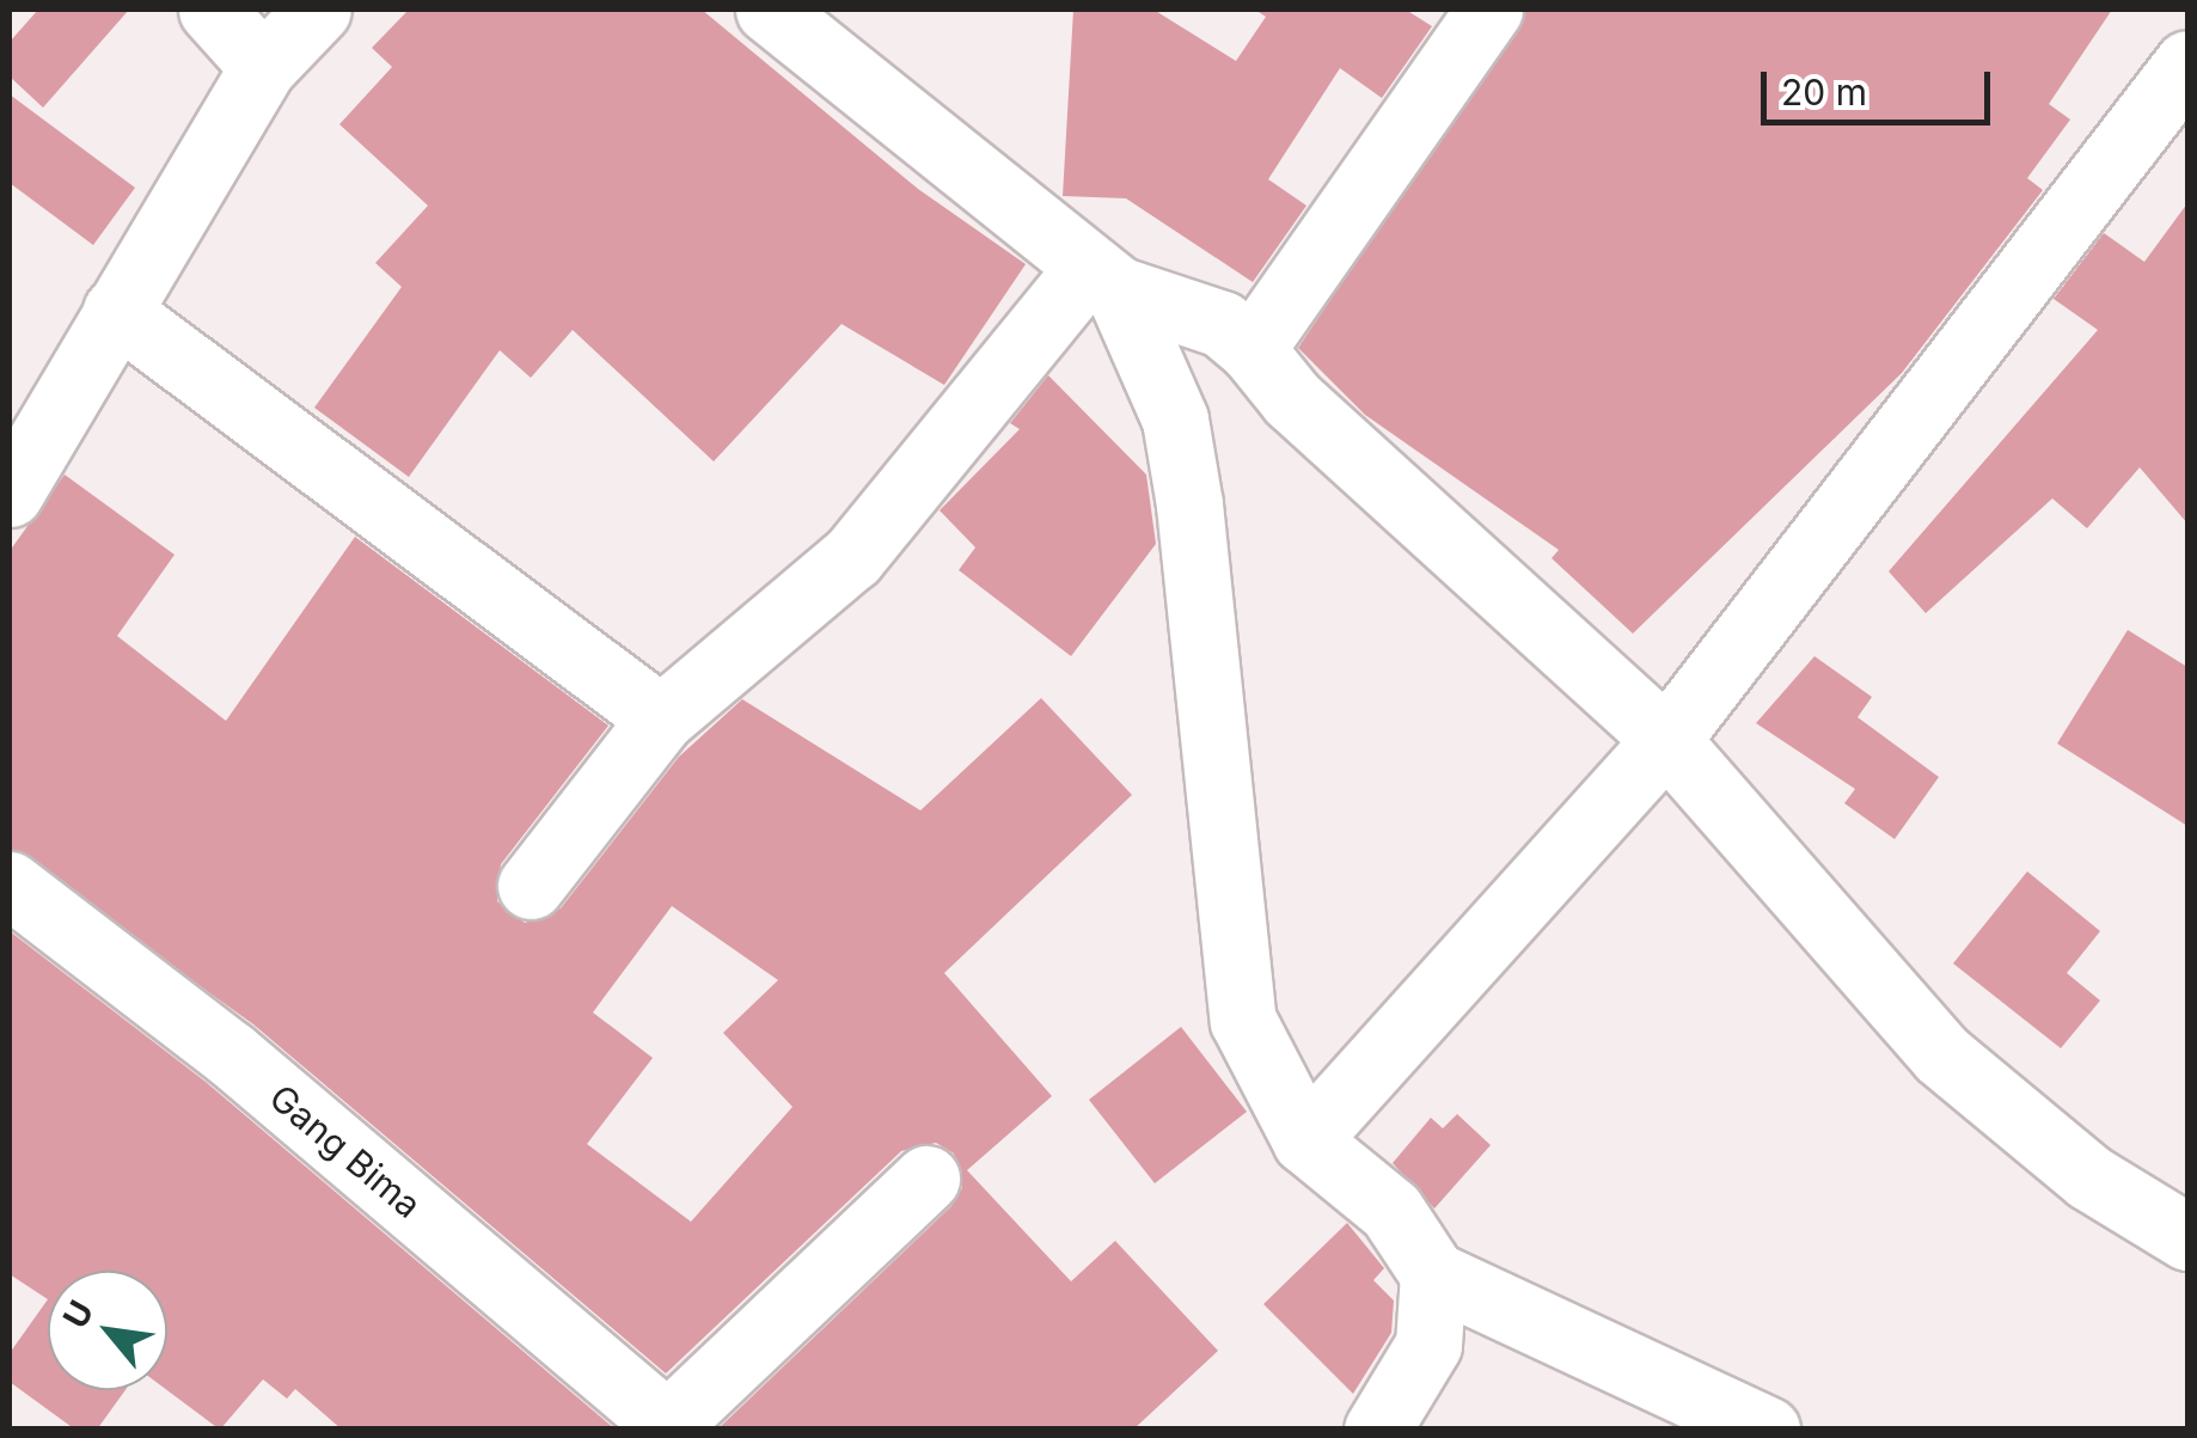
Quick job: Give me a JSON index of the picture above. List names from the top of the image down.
{
  "streets": {
    "street": ["Gang Bima"]
  },
  "scale_bar": "20 m",
  "north": "top left"
}
